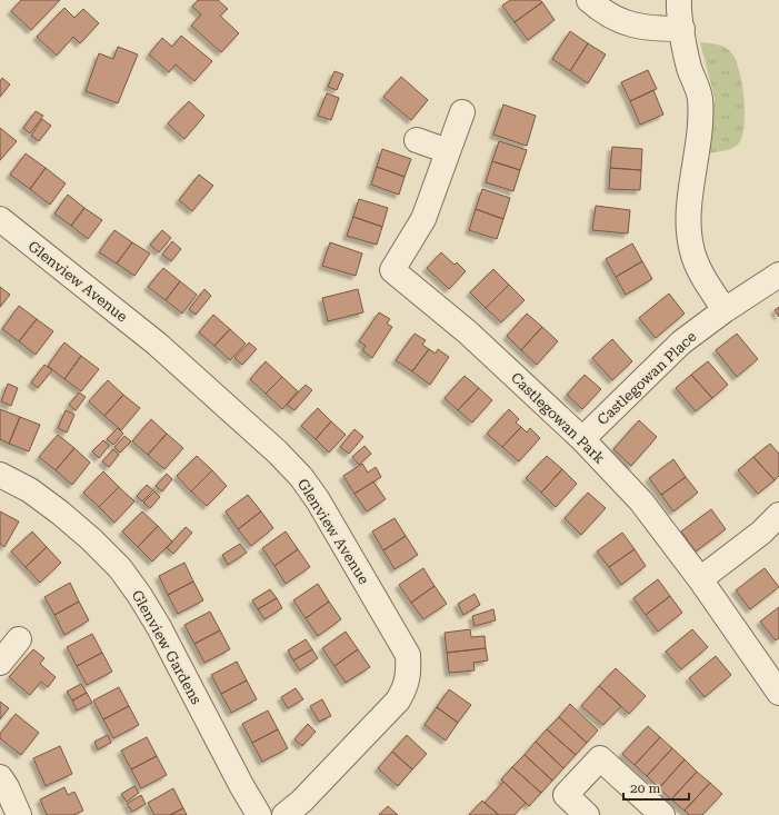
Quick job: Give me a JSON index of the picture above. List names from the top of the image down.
{
  "streets": {
    "street": [
      "Glenview Avenue",
      "Castlegowan Place",
      "Castlegowan Park",
      "Glenview Gardens"
    ]
  },
  "crossings": [
    ["Castlegowan Place", "Castlegowan Park"]
  ],
  "scale_bar": "20 m"
}
